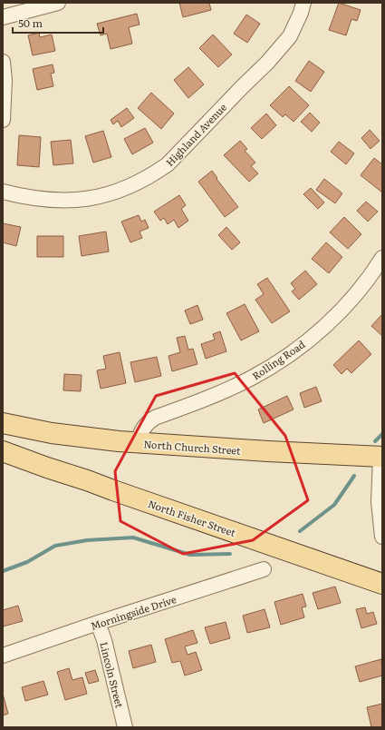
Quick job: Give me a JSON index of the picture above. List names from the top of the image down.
{
  "streets": {
    "main road": ["North Church Street", "North Fisher Street"],
    "street": [
      "Highland Avenue",
      "Rolling Road",
      "Morningside Drive",
      "Lincoln Street"
    ]
  },
  "crossings": [
    ["Rolling Road", "North Church Street"],
    ["Morningside Drive", "Lincoln Street"]
  ],
  "scale_bar": "50 m"
}
